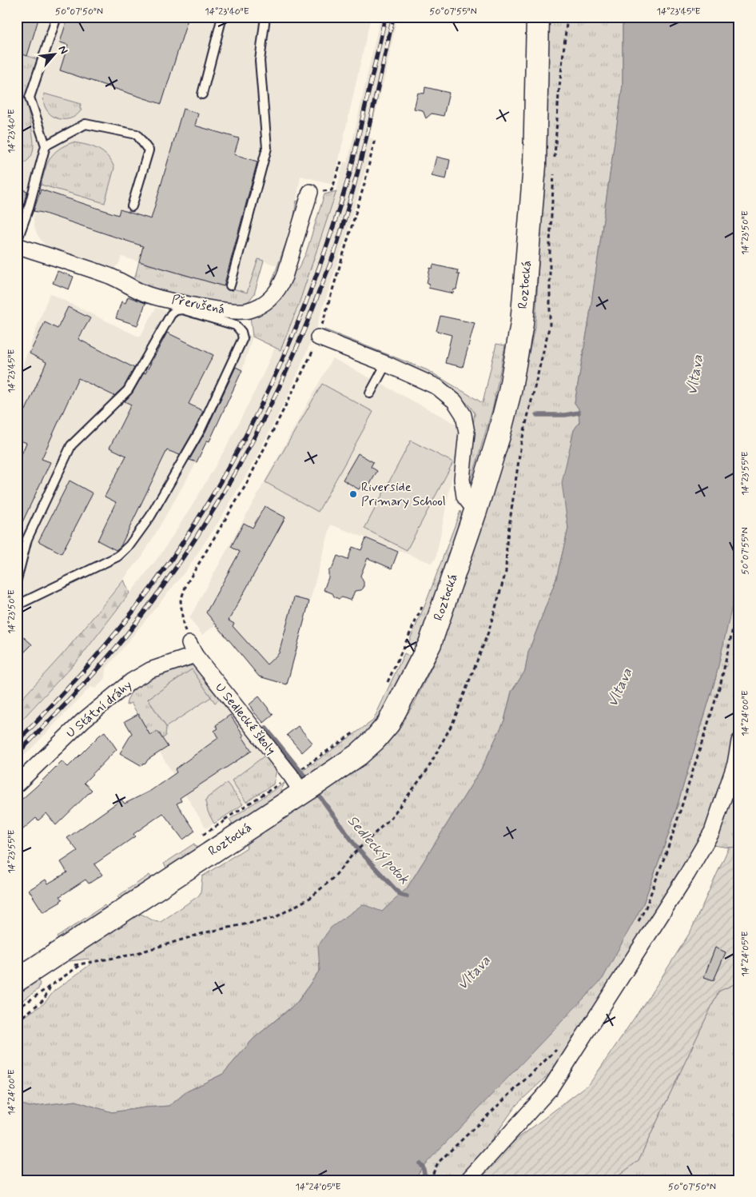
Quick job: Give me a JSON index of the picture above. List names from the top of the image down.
{
  "streets": {
    "main road": ["Roztocká"],
    "street": ["Přerušená", "U Státní dráhy", "U Sedlecké školy"]
  },
  "crossings": [
    ["Roztocká", "U Sedlecké školy"],
    ["U Státní dráhy", "U Sedlecké školy"]
  ],
  "water": ["Vltava", "Sedlecký potok"],
  "places": ["Riverside Primary School"],
  "north": "top right",
  "coordinates": [
    "50°07'50\"N",
    "14°23'40\"E",
    "50°07'55\"N",
    "14°23'45\"E",
    "14°23'50\"E",
    "14°23'55\"E",
    "14°24'00\"E",
    "14°24'05\"E"
  ]
}
